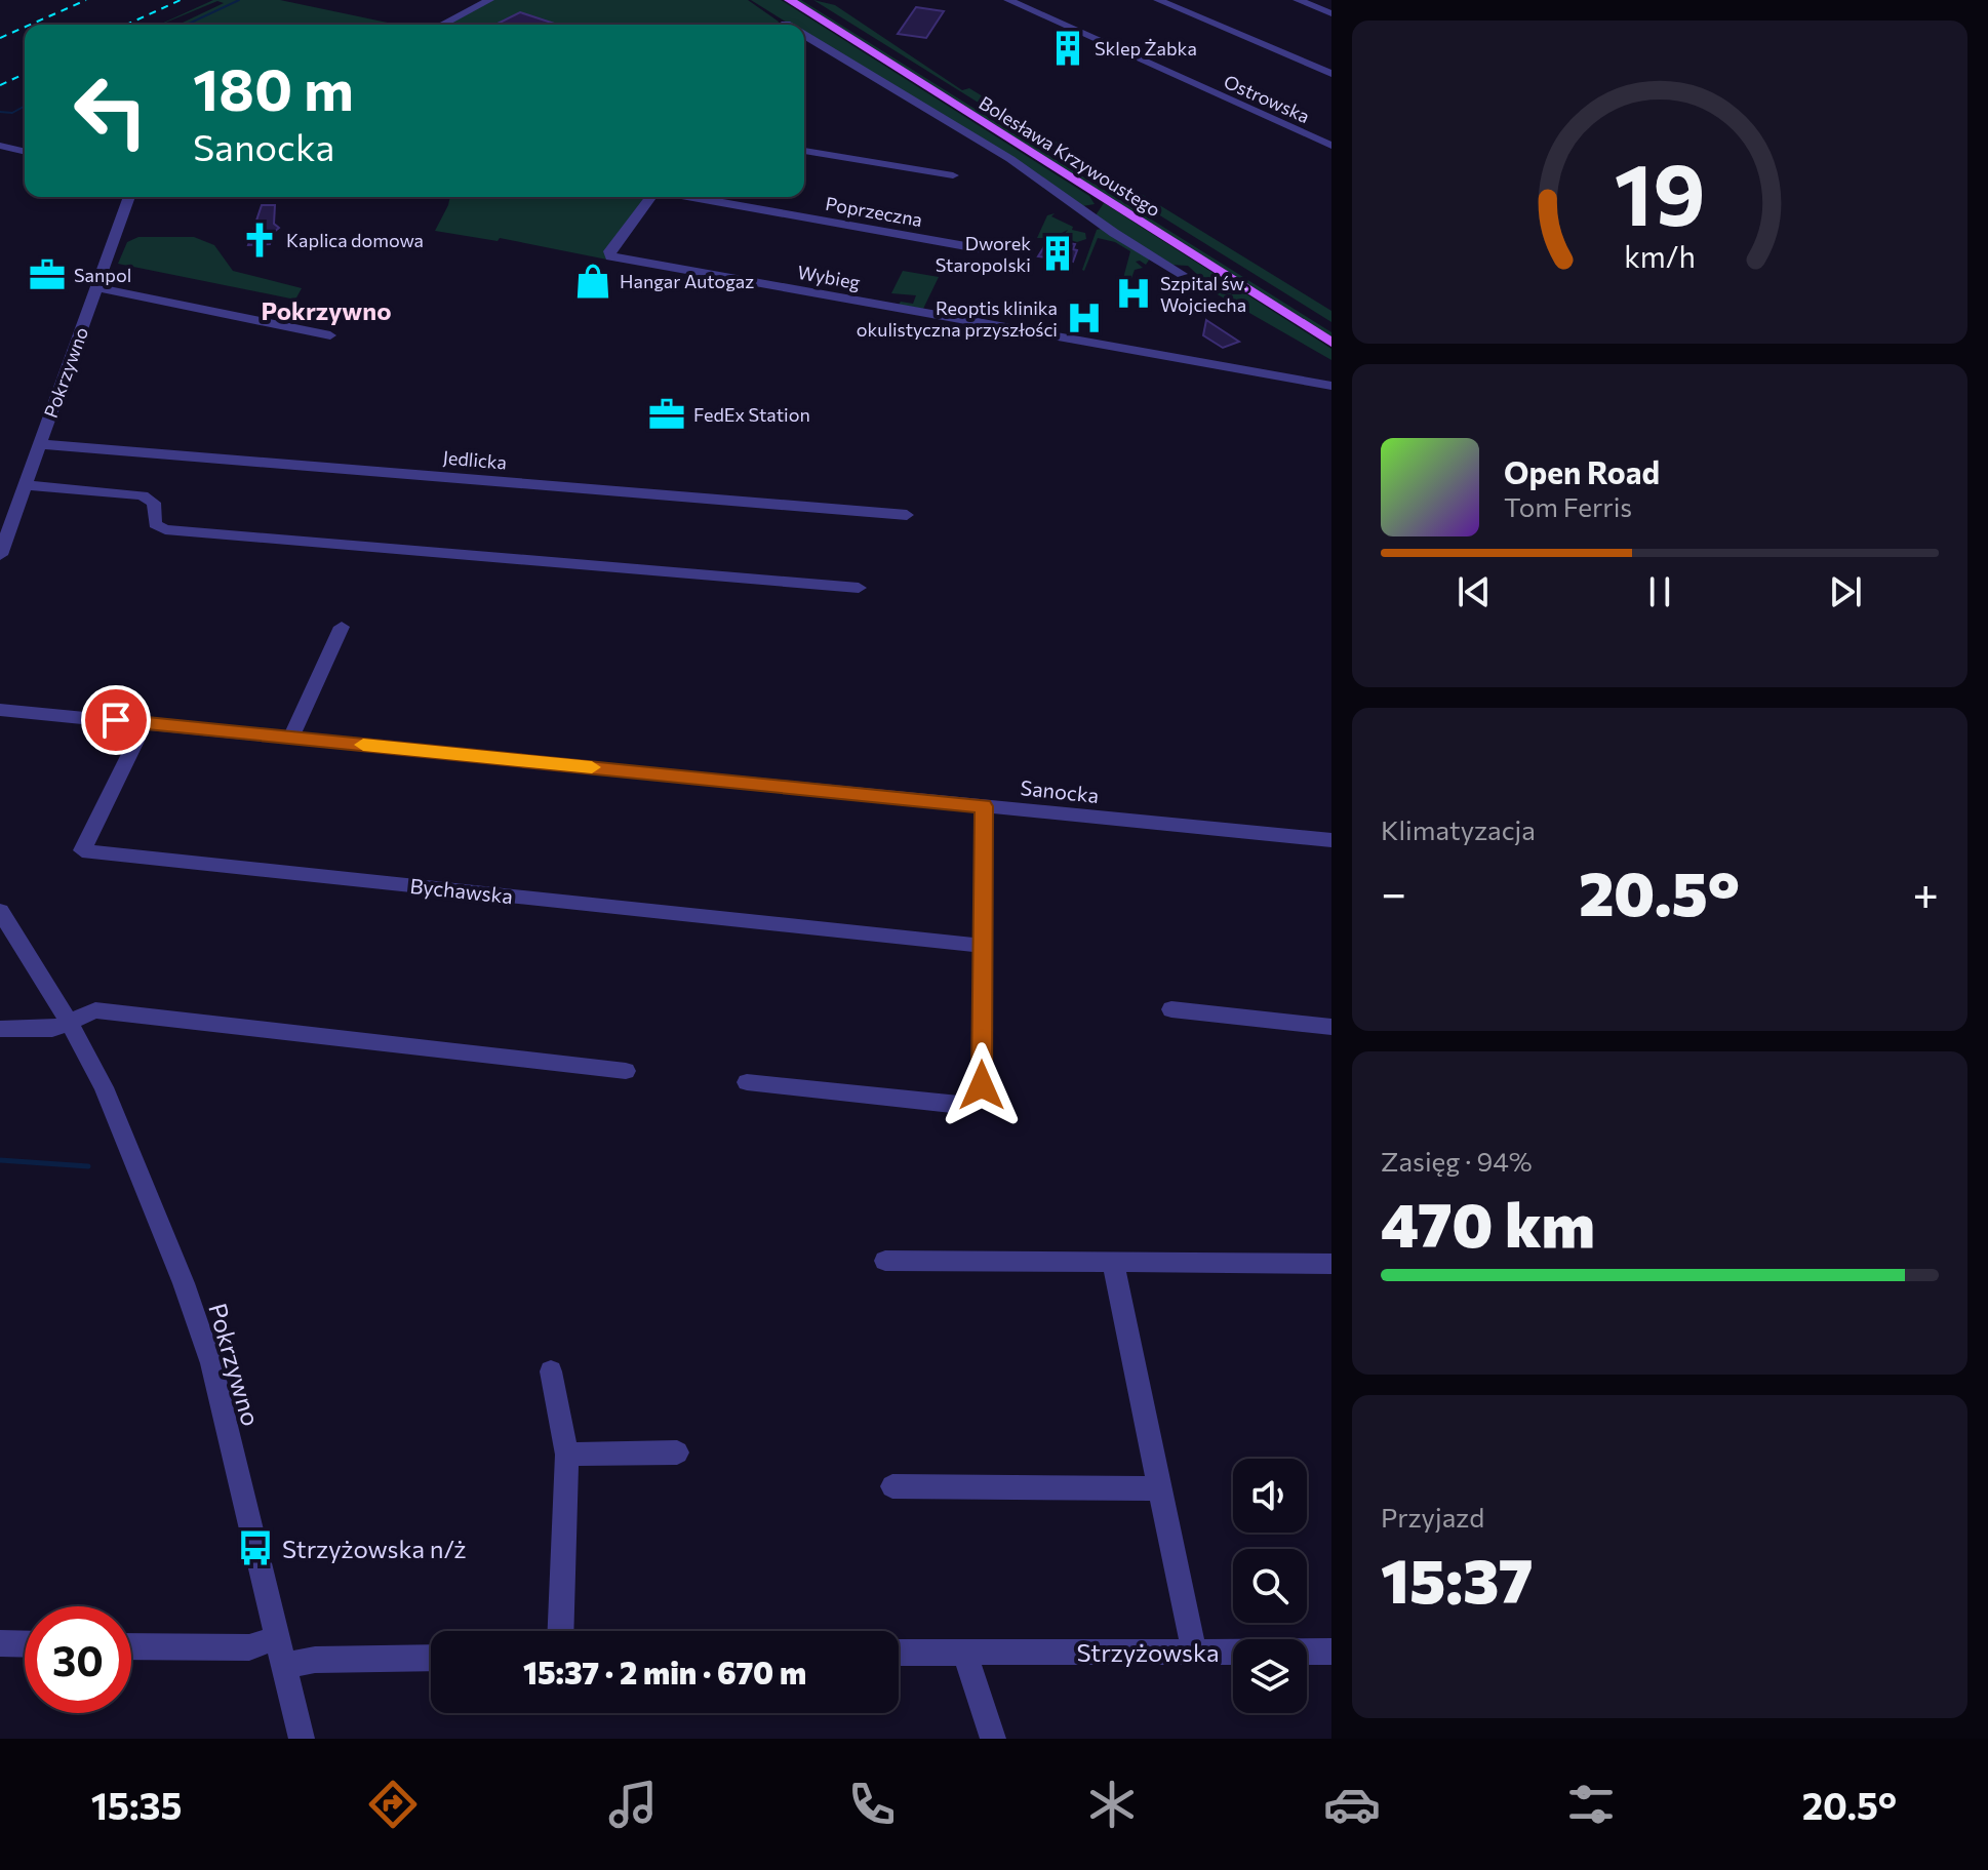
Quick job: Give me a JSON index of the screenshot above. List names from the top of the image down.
{
  "streets": {
    "main road": ["Bolesława Krzywoustego"],
    "street": [
      "Ostrowska",
      "Poprzeczna",
      "Wybieg",
      "Pokrzywno",
      "Jedlicka",
      "Sanocka",
      "Bychawska",
      "Strzyżowska"
    ]
  },
  "crossings": [
    ["Pokrzywno", "Jedlicka"],
    ["Sanocka", "Bychawska"]
  ],
  "districts": ["Pokrzywno"],
  "places": {
    "building": ["Sklep Żabka", "Dworek Staropolski"],
    "church": ["Kaplica domowa"],
    "office": ["Sanpol", "FedEx Station"],
    "shop": ["Hangar Autogaz"],
    "hospital": ["Szpital św. Wojciecha", "Reoptis klinika okulistyczna przyszłości"],
    "bus stop": ["Strzyżowska n/ż"]
  },
  "page": {
    "turn": ["180 m", "Sanocka"],
    "song": ["Open Road", "Tom Ferris"],
    "tile": [
      "Klimatyzacja",
      ["Zasięg · 94%", "470 km"],
      ["Przyjazd", "15:37"]
    ],
    "heat": ["−", "20.5°", "+"],
    "limit": "30",
    "trip": "15:37 · 2 min · 670 m",
    "tabs": ["15:35", "20.5°"],
    "gauge": ["19", "km/h"]
  }
}
